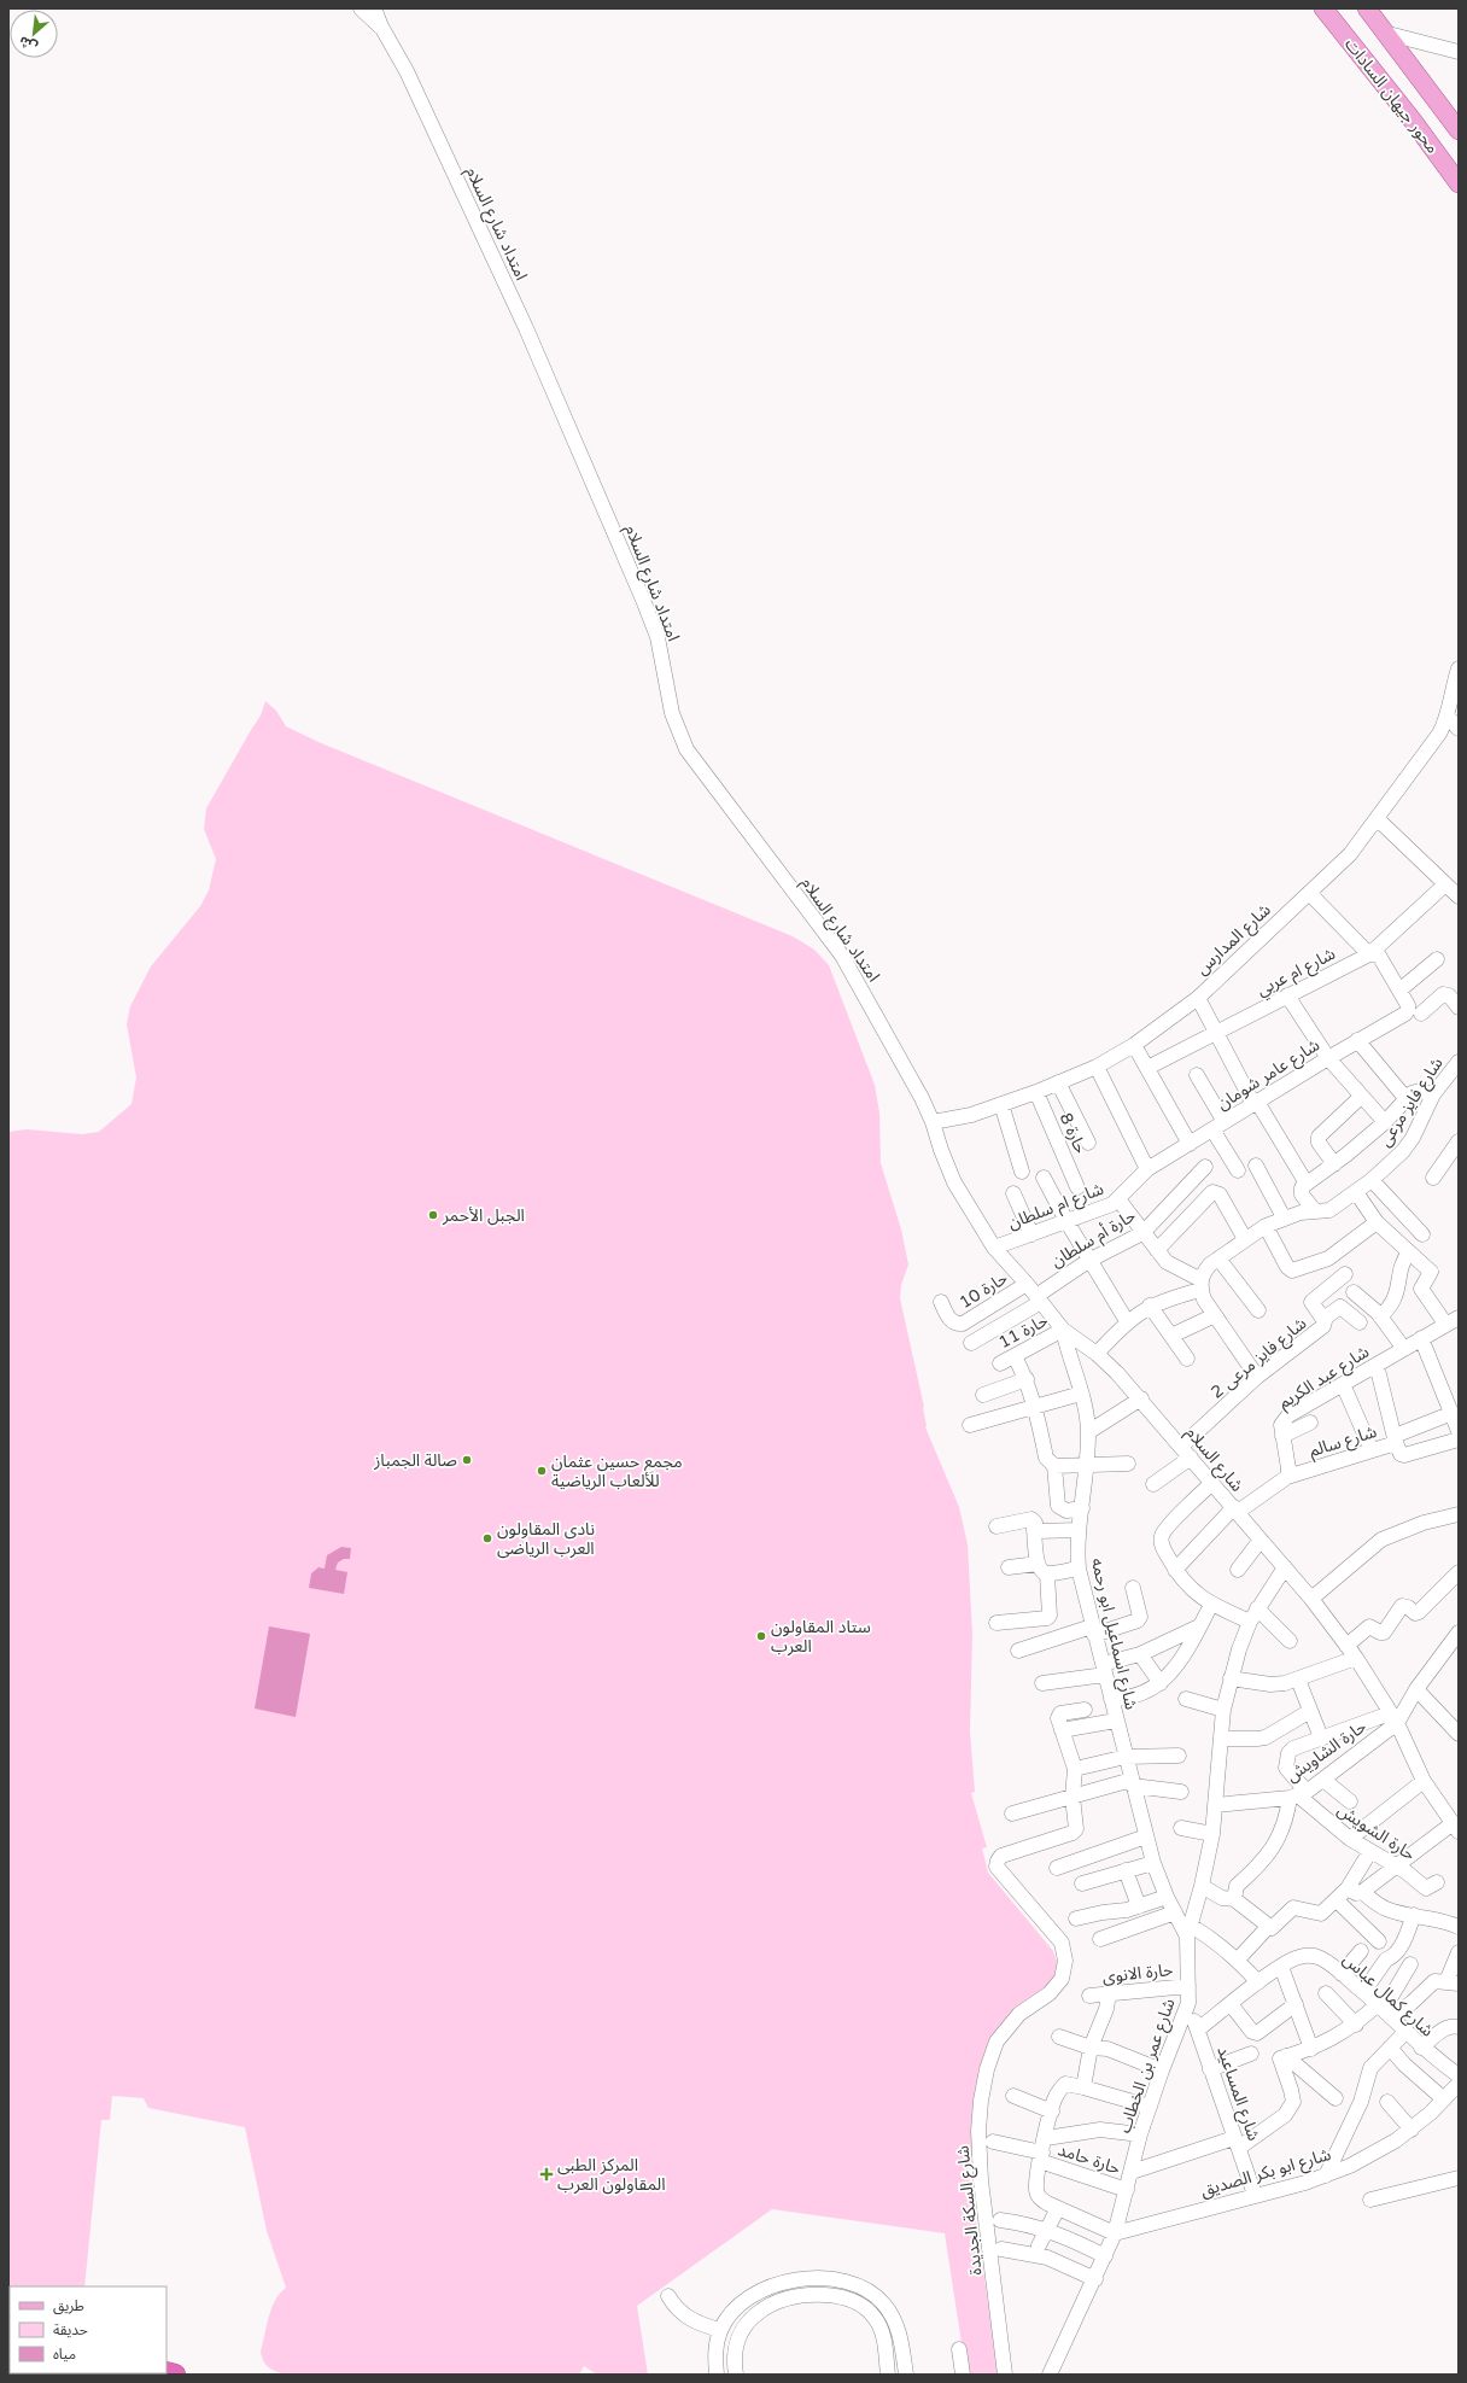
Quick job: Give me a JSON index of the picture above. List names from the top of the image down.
{
  "streets": {
    "main road": ["محور جيهان السادات"],
    "street": [
      "امتداد شارع السلام",
      "شارع المدارس",
      "شارع ام عربي",
      "شارع عامر شومان",
      "شارع فايز مرعى",
      "حارة 8",
      "شارع ام سلطان",
      "حارة أم سلطان",
      "حارة 10",
      "حارة 11",
      "شارع فايز مرعى 2",
      "شارع عبد الكريم",
      "شارع سالم",
      "شارع السلام",
      "شارع اسماعيل ابو رحمه",
      "حارة الشاويش",
      "حارة الشويش",
      "حارة الانوى",
      "شارع كمال عباس",
      "شارع عمر بن الخطاب",
      "شارع المساعيد",
      "حارة حامد",
      "شارع ابو بكر الصديق",
      "شارع السكة الجديدة"
    ]
  },
  "crossings": [
    ["امتداد شارع السلام", "شارع المدارس"],
    ["امتداد شارع السلام", "شارع السلام"],
    ["شارع المدارس", "حارة 8"],
    ["شارع المدارس", "شارع السلام"],
    ["شارع عامر شومان", "شارع ام سلطان"],
    ["شارع ام سلطان", "شارع السلام"],
    ["حارة أم سلطان", "شارع السلام"],
    ["حارة 10", "شارع السلام"],
    ["حارة 11", "شارع السلام"],
    ["حارة 11", "شارع اسماعيل ابو رحمه"],
    ["شارع فايز مرعى 2", "شارع السلام"],
    ["شارع عبد الكريم", "شارع سالم"],
    ["شارع السلام", "شارع اسماعيل ابو رحمه"],
    ["شارع السلام", "حارة الشاويش"],
    ["شارع السلام", "شارع عمر بن الخطاب"],
    ["شارع اسماعيل ابو رحمه", "شارع عمر بن الخطاب"],
    ["حارة الشاويش", "حارة الشويش"],
    ["حارة الشاويش", "شارع عمر بن الخطاب"],
    ["حارة الانوى", "شارع عمر بن الخطاب"],
    ["شارع كمال عباس", "شارع المساعيد"],
    ["شارع عمر بن الخطاب", "شارع المساعيد"],
    ["شارع عمر بن الخطاب", "حارة حامد"],
    ["شارع عمر بن الخطاب", "شارع ابو بكر الصديق"],
    ["شارع المساعيد", "شارع ابو بكر الصديق"]
  ],
  "places": {
    "other": [
      "الجبل الأحمر",
      "صالة الجمباز",
      "مجمع حسين عثمان للألعاب الرياضية",
      "نادى المقاولون العرب الرياضى",
      "ستاد المقاولون العرب"
    ],
    "health": ["المركز الطبى المقاولون العرب"]
  },
  "legend": ["طريق", "حديقة", "مياه"],
  "north": "bottom left"
}
